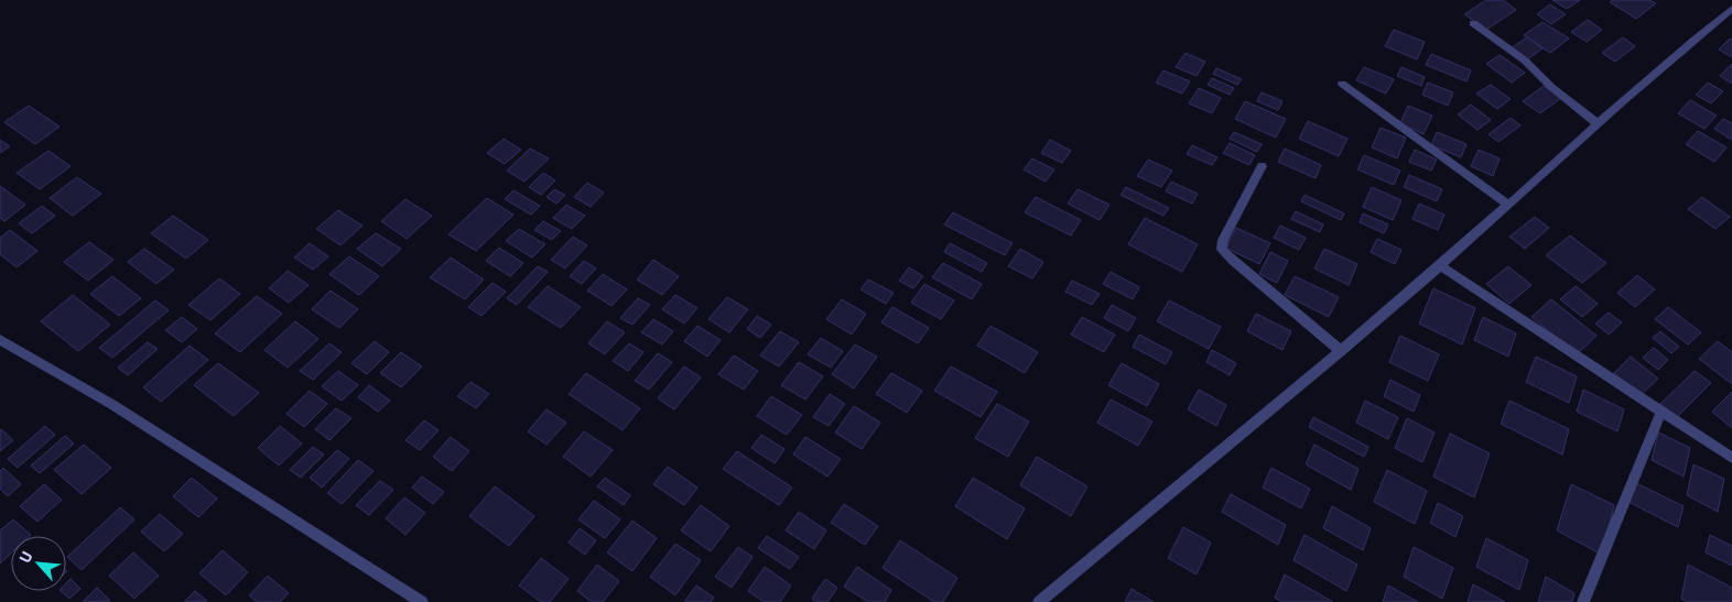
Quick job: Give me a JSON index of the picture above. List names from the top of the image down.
{
  "north": "top left"
}
